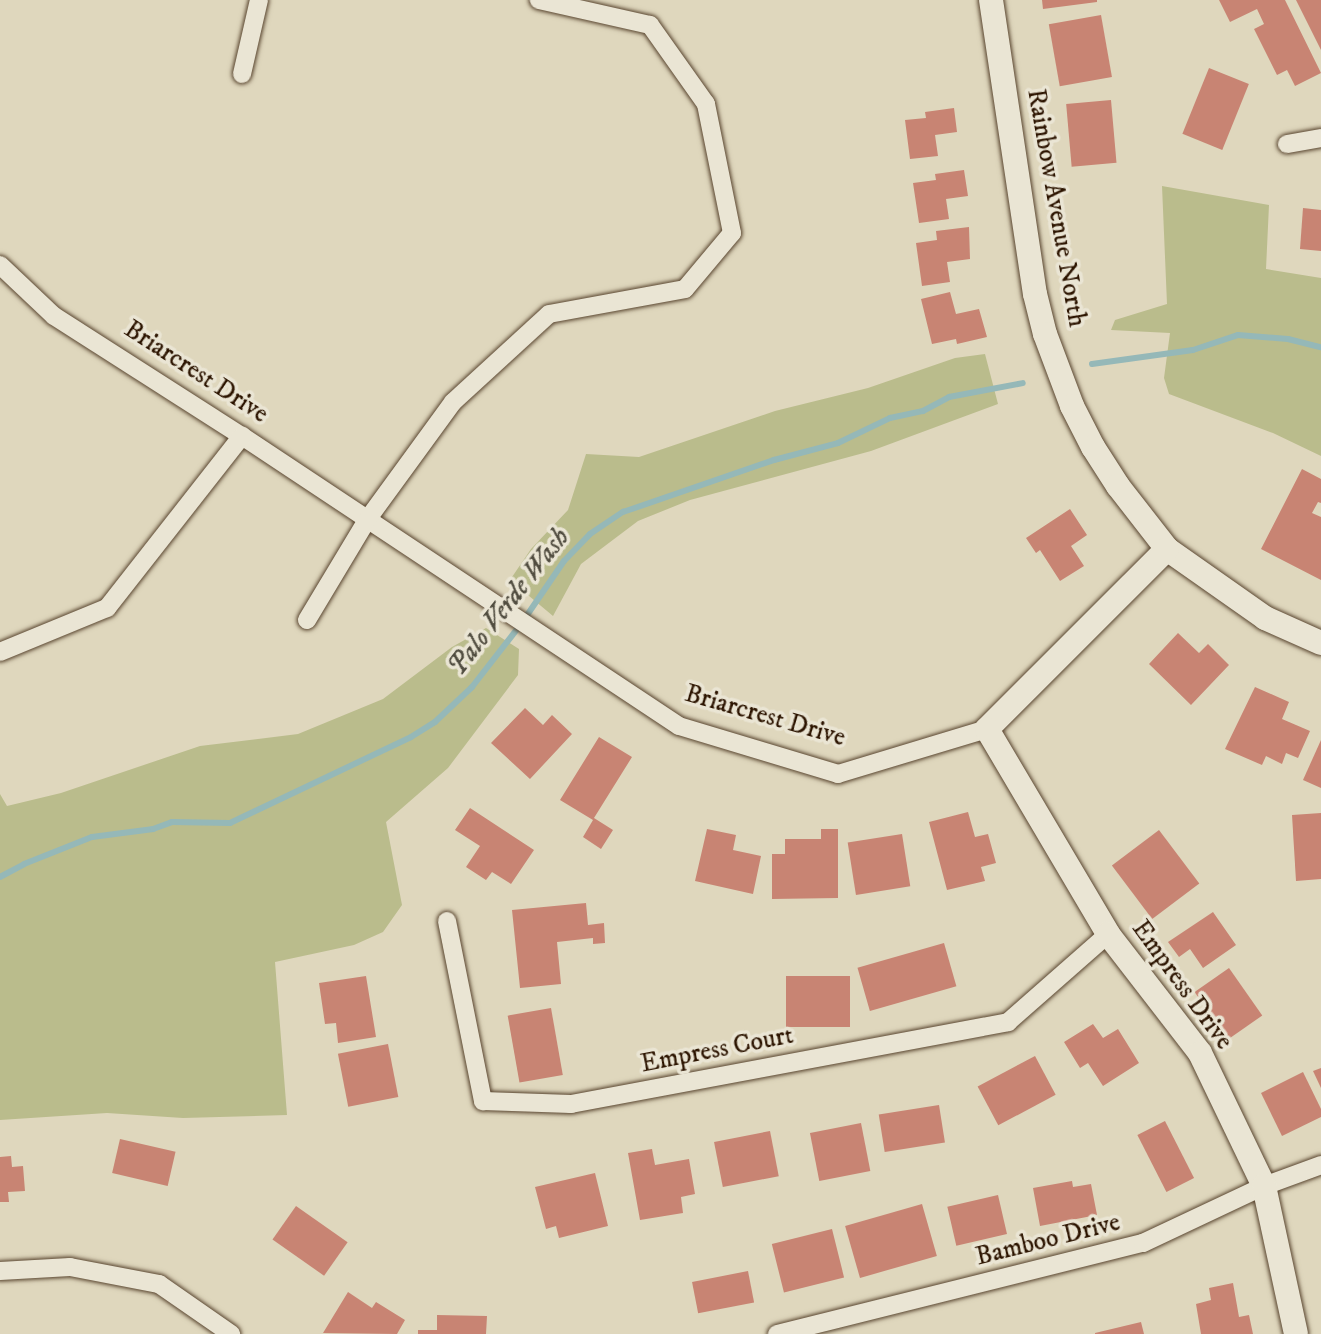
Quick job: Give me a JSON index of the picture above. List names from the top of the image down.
{
  "streets": {
    "street": [
      "Rainbow Avenue North",
      "Briarcrest Drive",
      "Empress Drive",
      "Empress Court",
      "Bamboo Drive"
    ]
  },
  "crossings": [
    ["Rainbow Avenue North", "Briarcrest Drive"],
    ["Briarcrest Drive", "Empress Drive"],
    ["Empress Drive", "Empress Court"],
    ["Empress Drive", "Bamboo Drive"]
  ],
  "water": ["Palo Verde Wash"]
}
